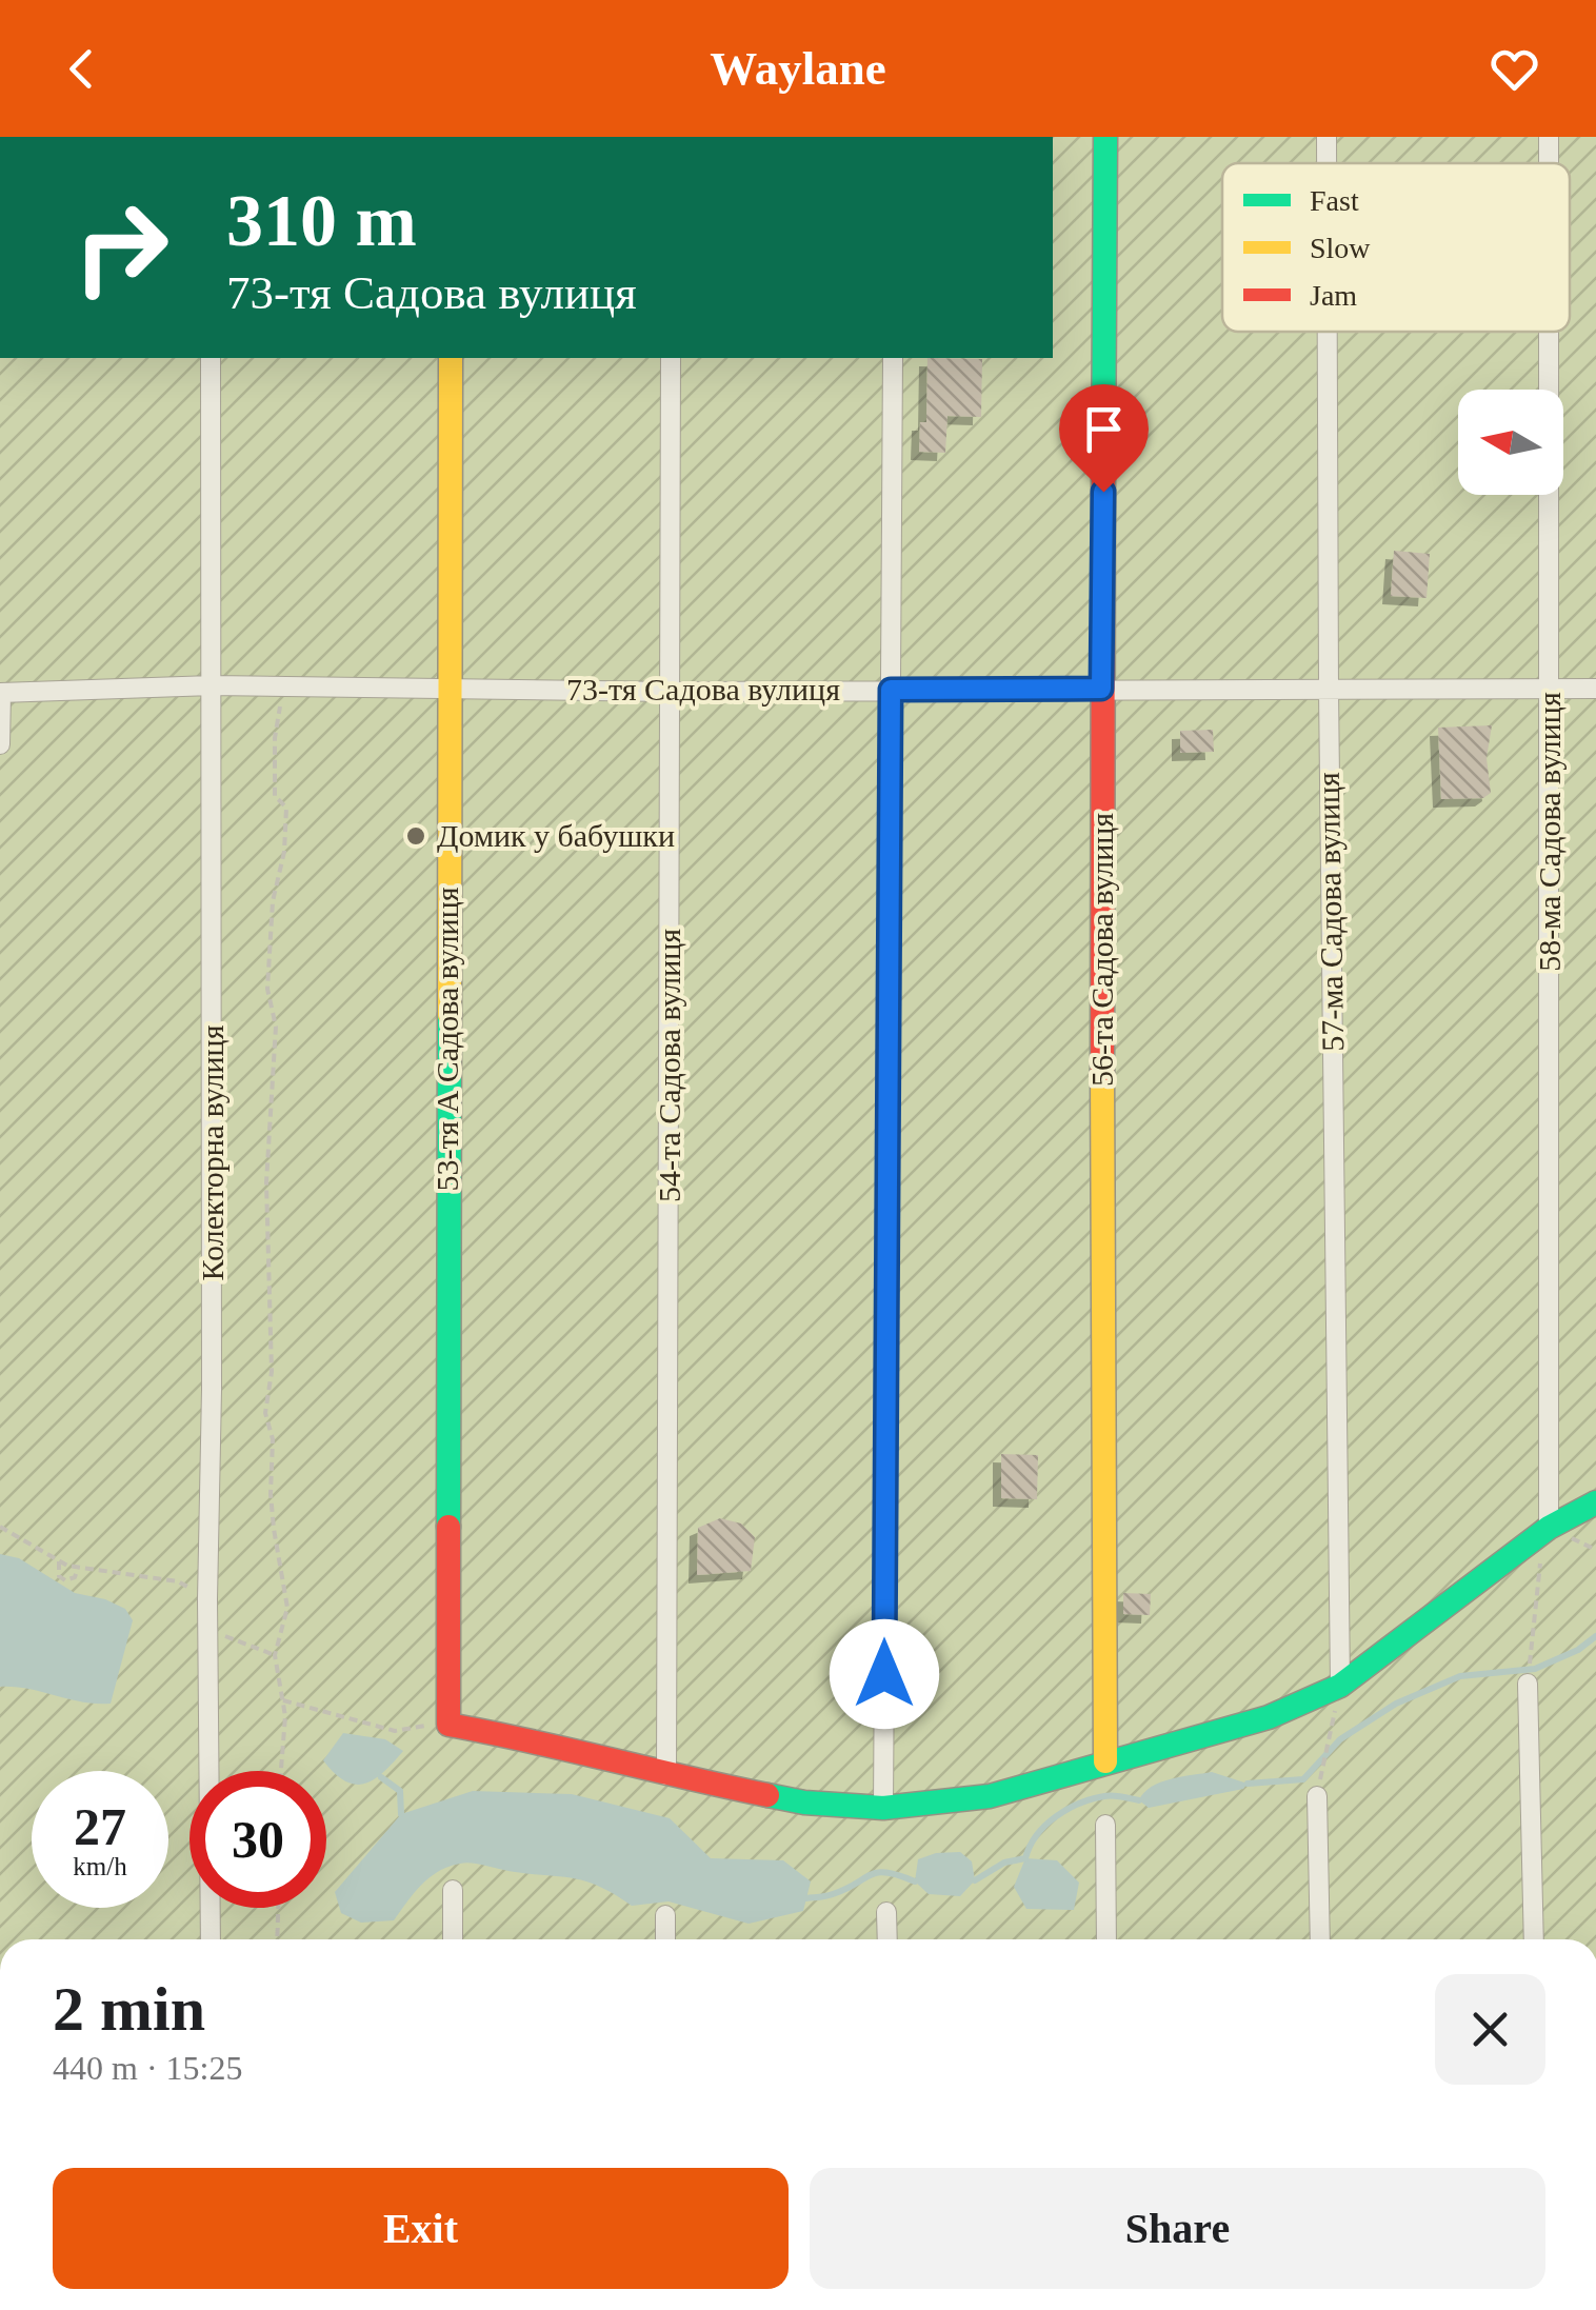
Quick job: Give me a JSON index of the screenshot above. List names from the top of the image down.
{
  "streets": {
    "street": [
      "73-тя Садова вулиця",
      "58-ма Садова вулиця",
      "57-ма Садова вулиця",
      "56-та Садова вулиця",
      "53-тя А Садова вулиця",
      "54-та Садова вулиця",
      "Колекторна вулиця"
    ]
  },
  "crossings": [
    ["73-тя Садова вулиця", "58-ма Садова вулиця"],
    ["73-тя Садова вулиця", "57-ма Садова вулиця"],
    ["73-тя Садова вулиця", "56-та Садова вулиця"],
    ["73-тя Садова вулиця", "53-тя А Садова вулиця"],
    ["73-тя Садова вулиця", "54-та Садова вулиця"],
    ["73-тя Садова вулиця", "Колекторна вулиця"]
  ],
  "places": ["Домик у бабушки"],
  "legend": ["Fast", "Slow", "Jam"],
  "north": "left",
  "page": {
    "header": "Waylane",
    "turn": ["310 m", "73-тя Садова вулиця"],
    "speed": "27 km/h",
    "limit": "30",
    "heading": ["2 min", "440 m · 15:25"],
    "buttons": ["Exit", "Share"]
  }
}
